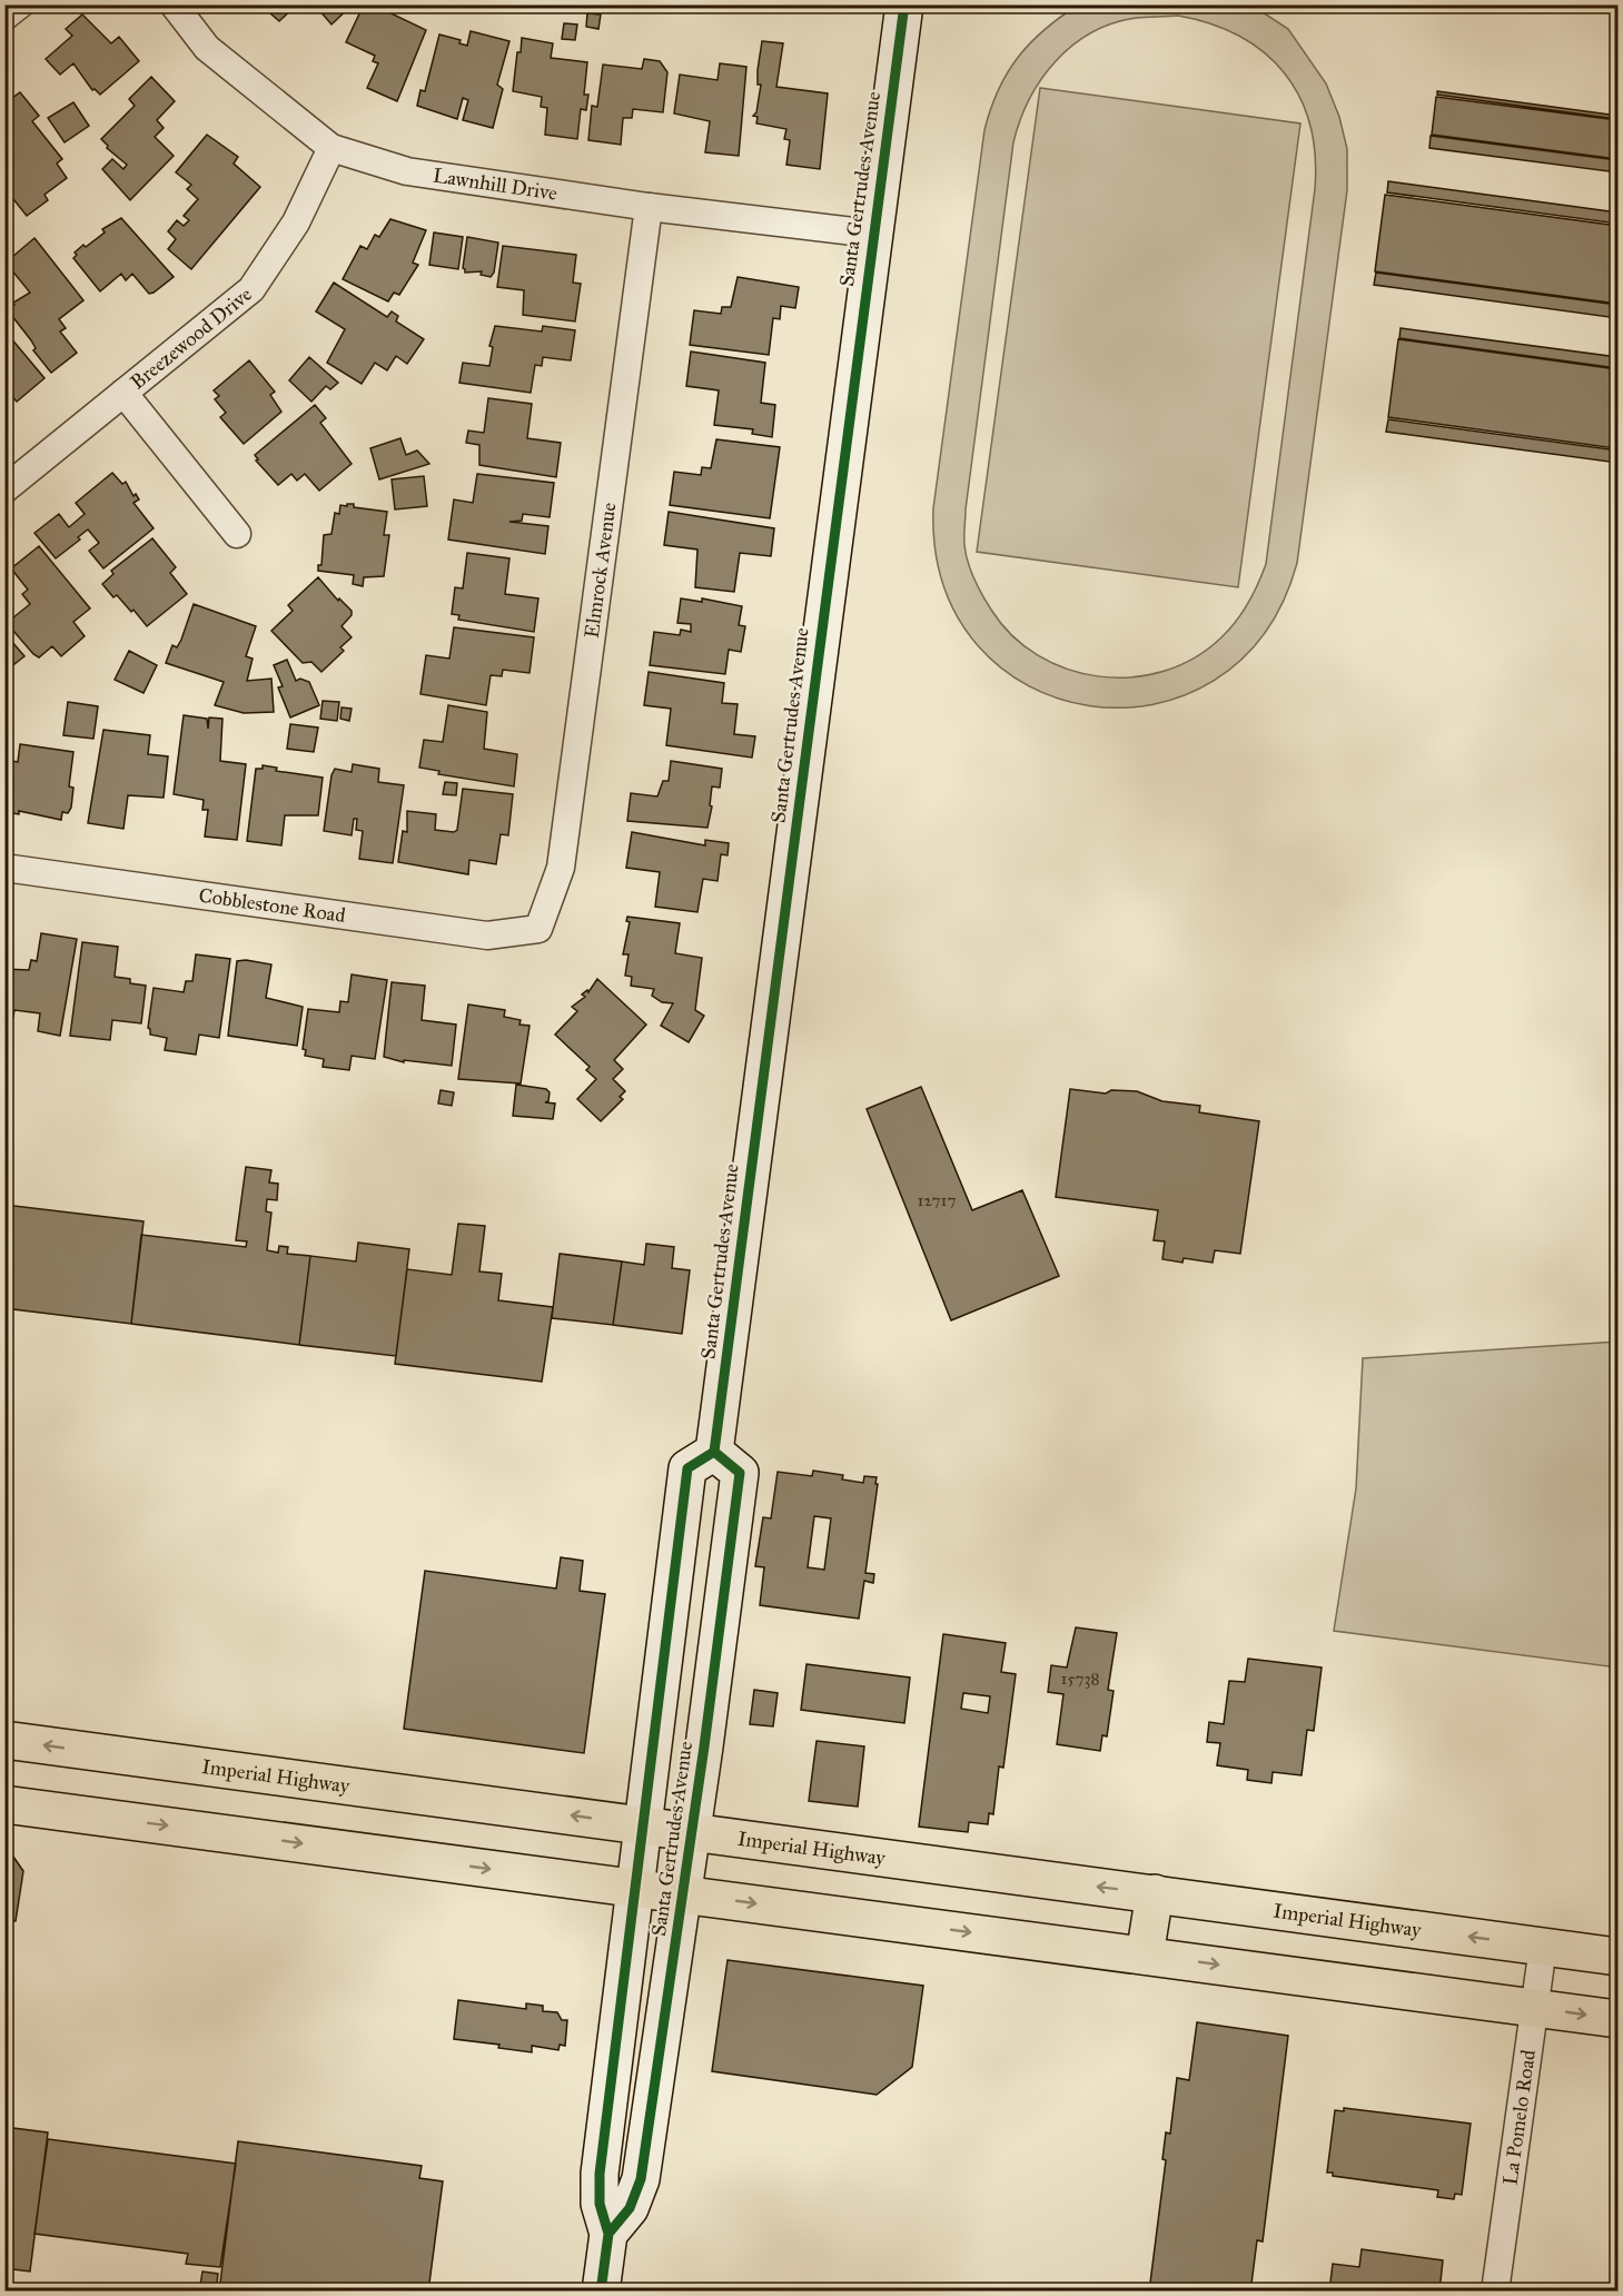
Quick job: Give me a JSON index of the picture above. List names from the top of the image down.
{
  "streets": {
    "main road": ["Santa Gertrudes Avenue", "Imperial Highway"],
    "street": [
      "Lawnhill Drive",
      "Breezewood Drive",
      "Elmrock Avenue",
      "Cobblestone Road",
      "La Pomelo Road"
    ]
  },
  "crossings": [
    ["Lawnhill Drive", "Santa Gertrudes Avenue"],
    ["Lawnhill Drive", "Breezewood Drive"],
    ["Lawnhill Drive", "Elmrock Avenue"],
    ["Santa Gertrudes Avenue", "Imperial Highway"],
    ["Elmrock Avenue", "Cobblestone Road"],
    ["Imperial Highway", "La Pomelo Road"]
  ],
  "house_numbers": ["12717", "15738"]
}
